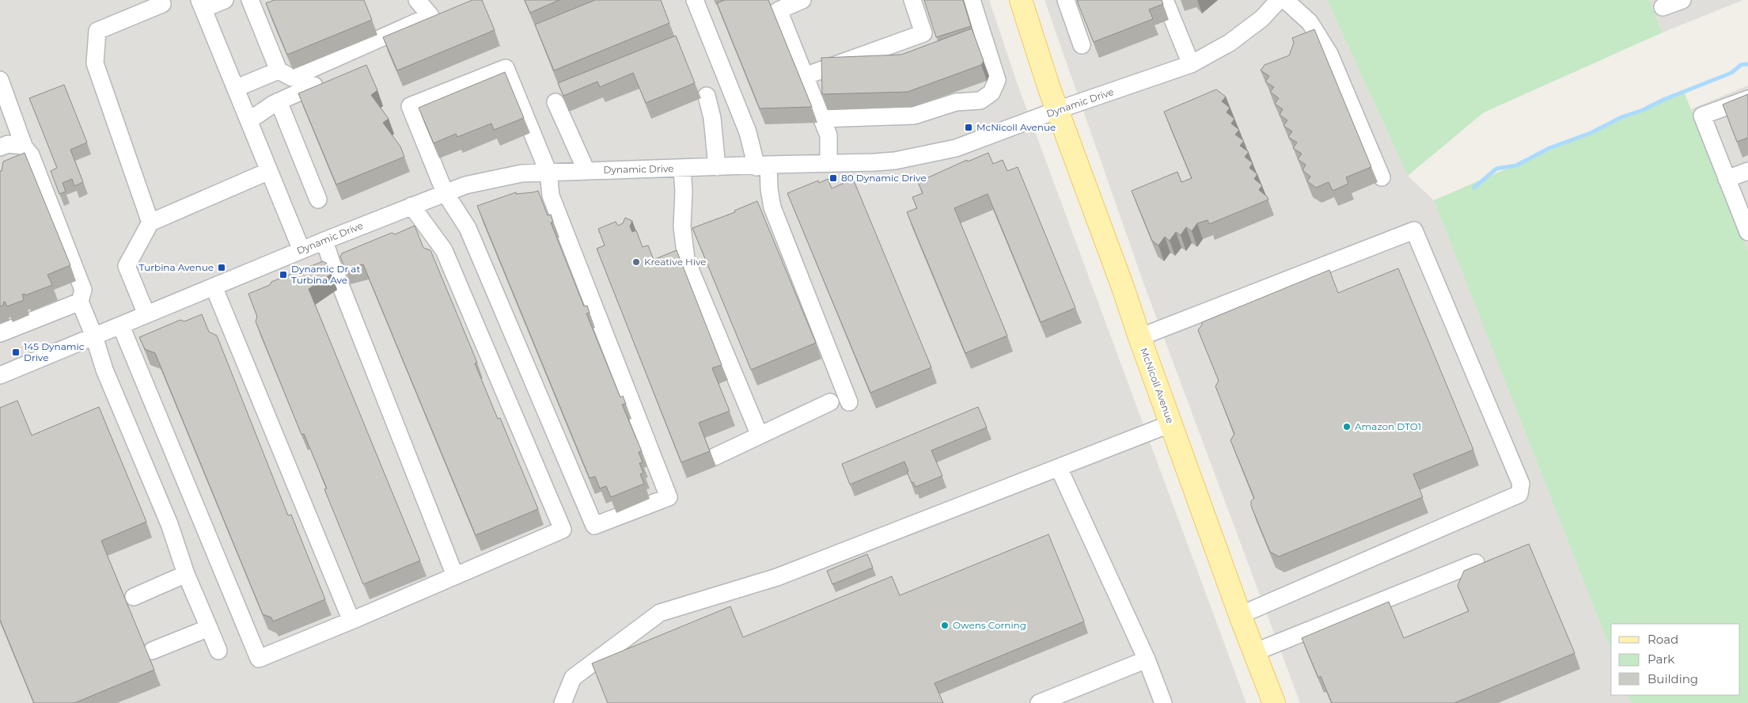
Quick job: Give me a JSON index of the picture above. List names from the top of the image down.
{
  "streets": {
    "main road": ["McNicoll Avenue"],
    "street": ["Dynamic Drive"]
  },
  "crossings": [
    ["Dynamic Drive", "McNicoll Avenue"]
  ],
  "places": {
    "transit": [
      "McNicoll Avenue",
      "80 Dynamic Drive",
      "Turbina Avenue",
      "Dynamic Dr at Turbina Ave",
      "145 Dynamic Drive"
    ],
    "other": ["Kreative Hive", "Amazon DTO1", "Owens Corning"]
  },
  "legend": ["Road", "Park", "Building"]
}
